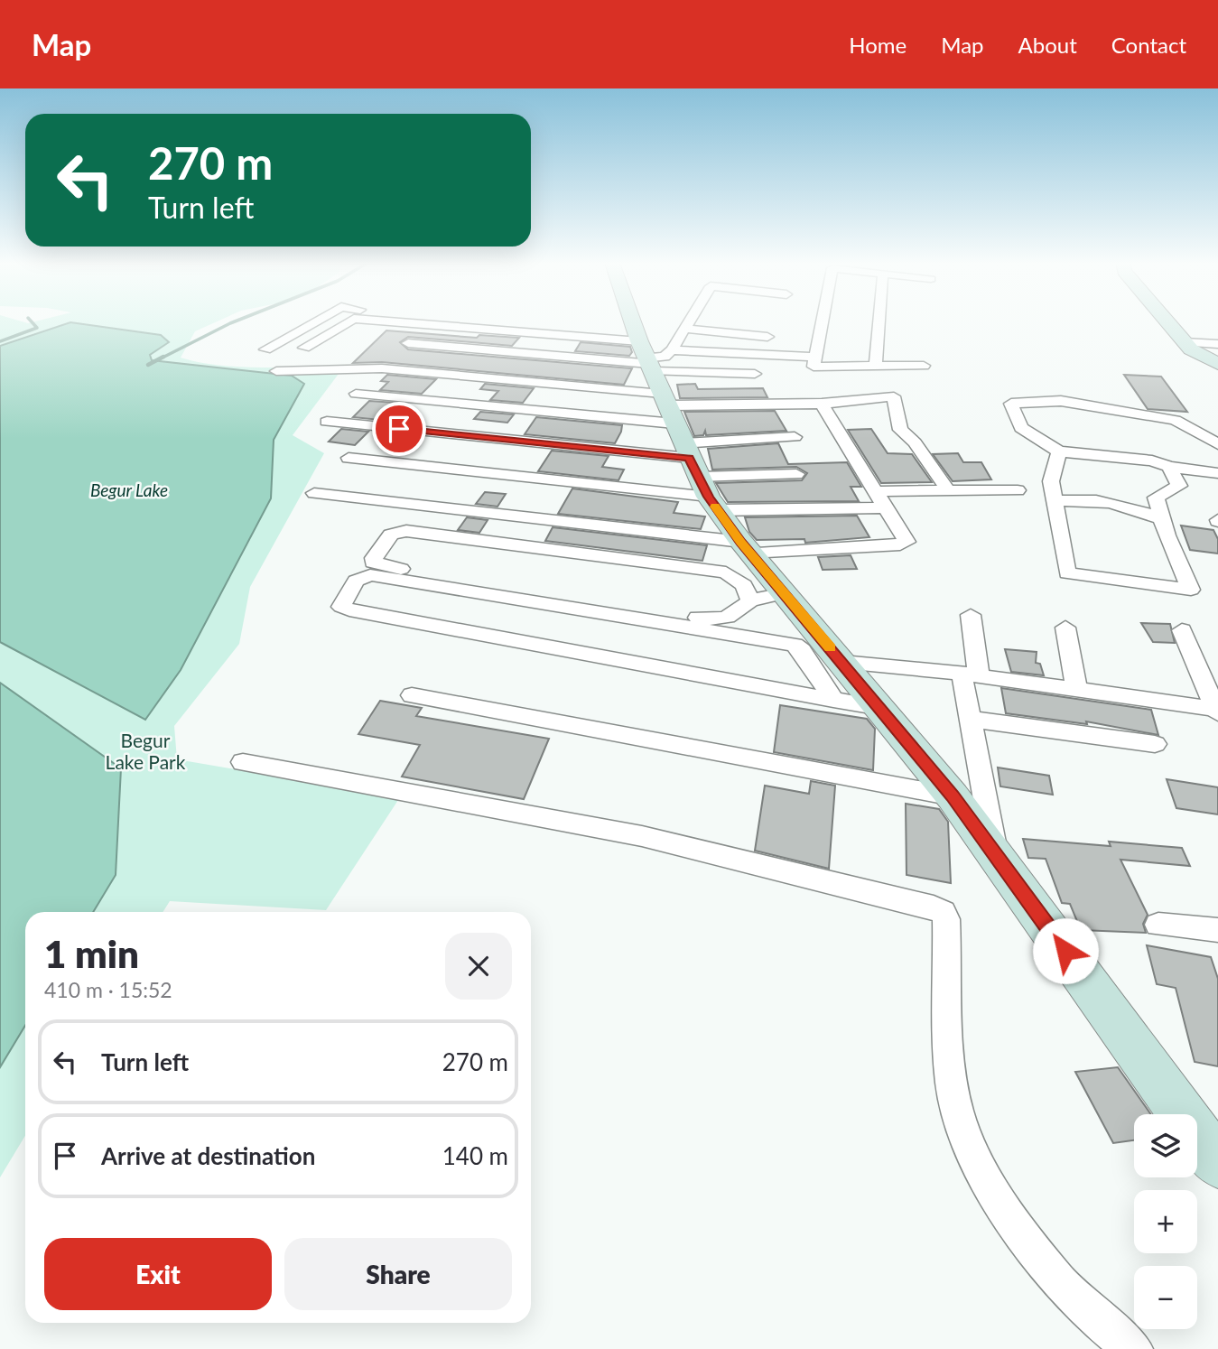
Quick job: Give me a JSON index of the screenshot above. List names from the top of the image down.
{
  "water": ["Begur Lake"],
  "parks": ["Begur Lake Park"],
  "page": {
    "header": "Map",
    "nav": [
      "Home",
      "Map",
      "About",
      "Contact"
    ],
    "turn": ["270 m", "Turn left"],
    "heading": ["1 min", "410 m · 15:52"],
    "list": [
      {
        "name": "Turn left",
        "value": "270 m"
      },
      {
        "name": "Arrive at destination",
        "value": "140 m"
      }
    ],
    "map_buttons": ["+", "−"],
    "buttons": ["Exit", "Share"]
  }
}
